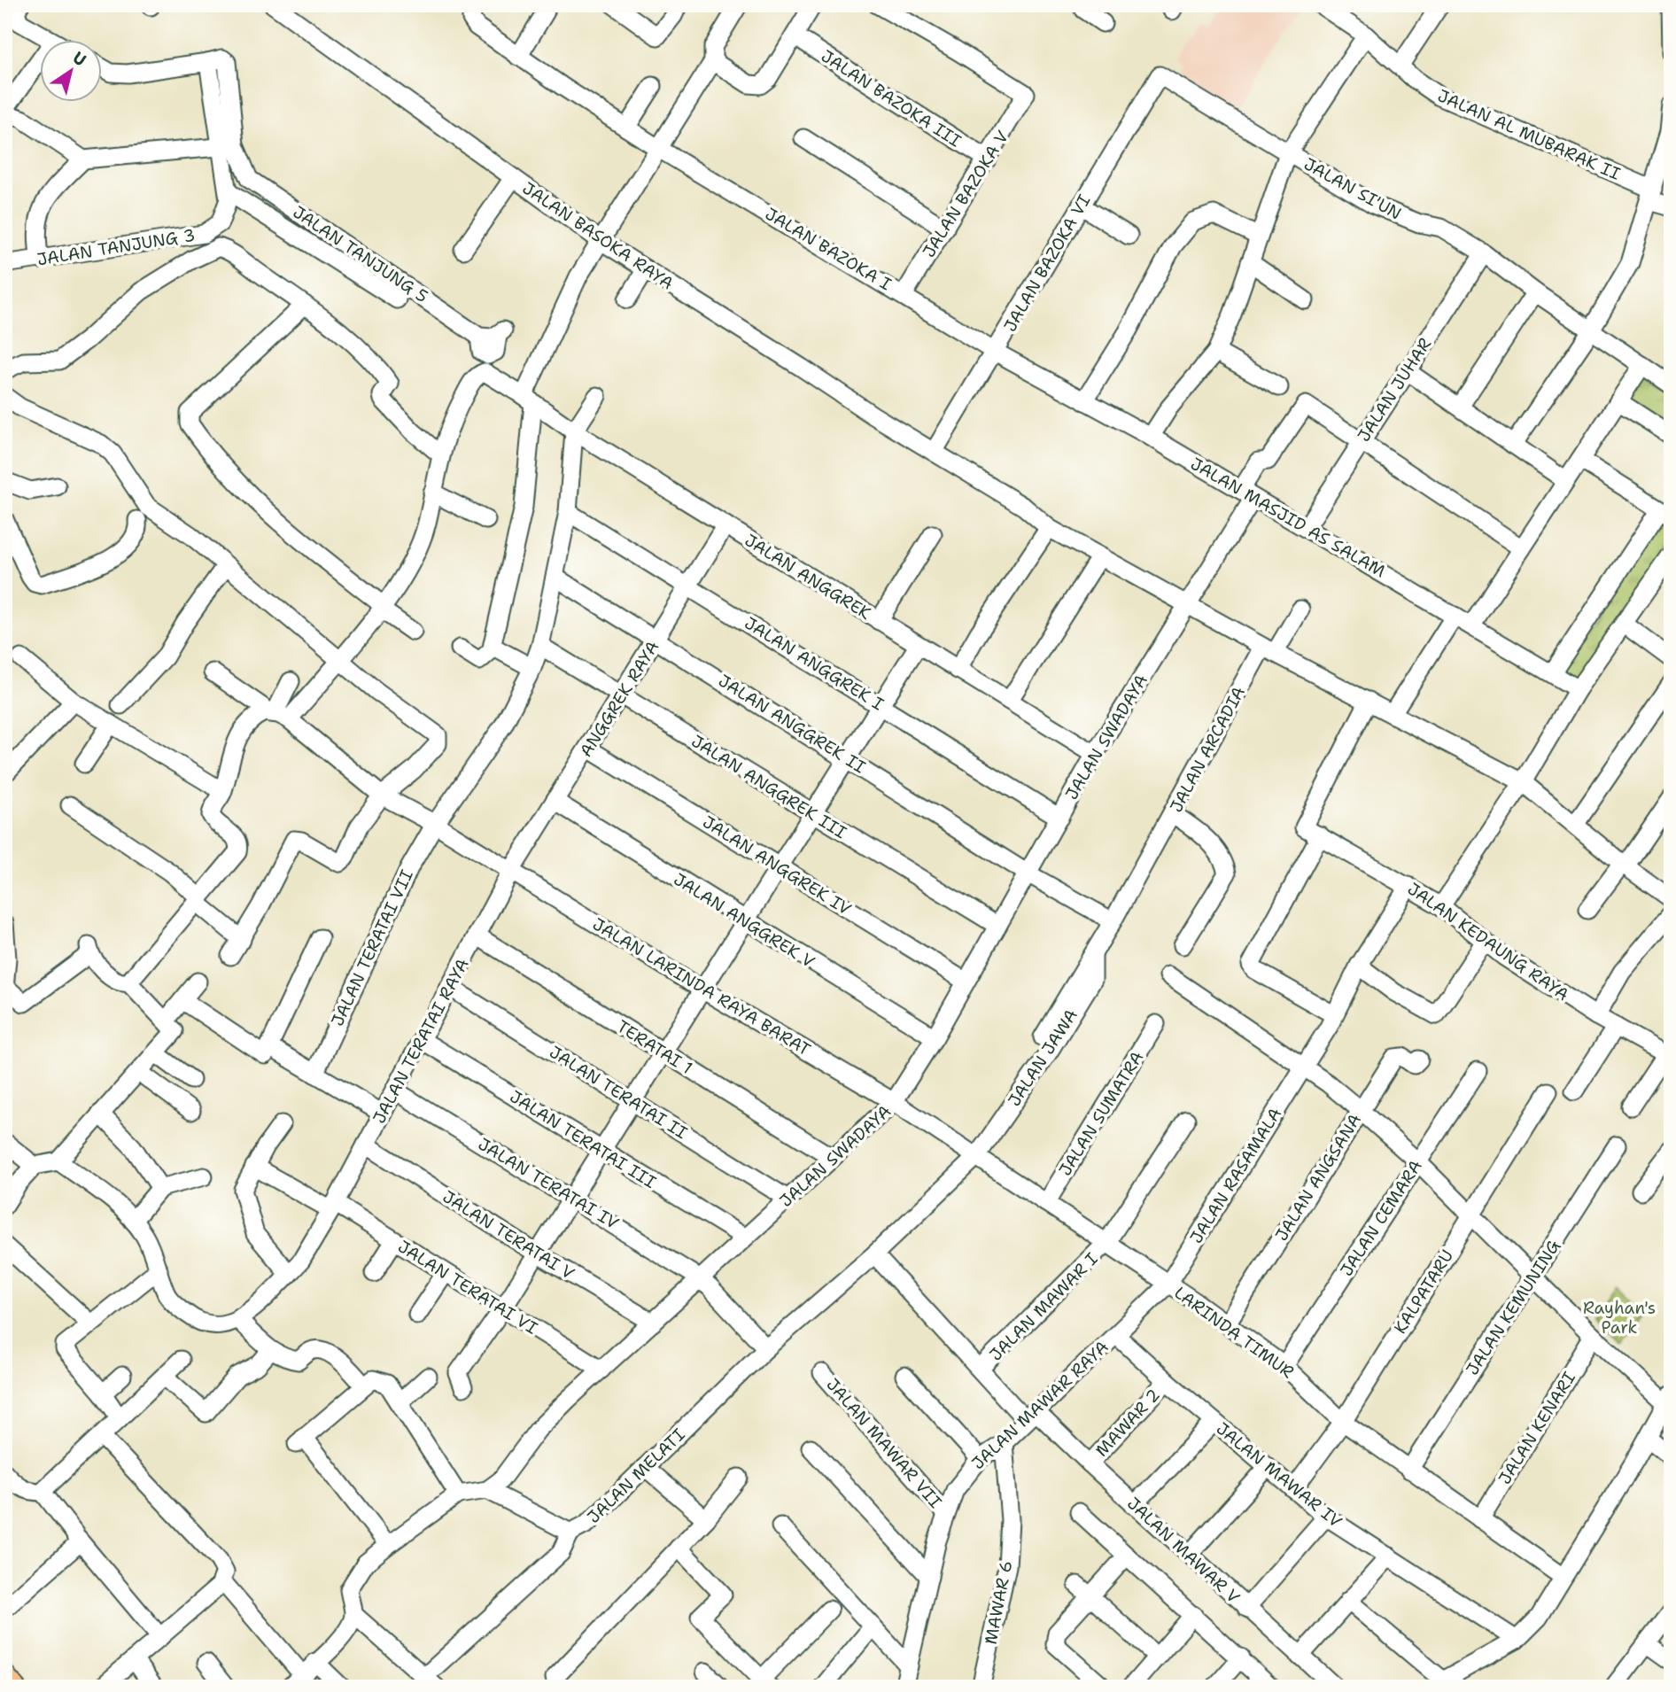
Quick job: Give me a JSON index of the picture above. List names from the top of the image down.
{
  "streets": {
    "street": [
      "JALAN BAZOKA III",
      "JALAN AL MUBARAK II",
      "JALAN SI'UN",
      "JALAN BAZOKA V",
      "JALAN BASOKA RAYA",
      "JALAN TANJUNG 3",
      "JALAN BAZOKA I",
      "JALAN TANJUNG 5",
      "JALAN BAZOKA VI",
      "JALAN JUHAR",
      "JALAN MASJID AS SALAM",
      "JALAN ANGGREK",
      "JALAN ANGGREK I",
      "ANGGREK RAYA",
      "JALAN ANGGREK II",
      "JALAN SWADAYA",
      "JALAN ARCADIA",
      "JALAN ANGGREK III",
      "JALAN ANGGREK IV",
      "JALAN ANGGREK V",
      "JALAN KEDAUNG RAYA",
      "JALAN TERATAI VII",
      "JALAN LARINDA RAYA BARAT",
      "JALAN TERATAI RAYA",
      "TERATAI 1",
      "JALAN JAWA",
      "JALAN TERATAI II",
      "JALAN SUMATRA",
      "JALAN TERATAI III",
      "JALAN RASAMALA",
      "JALAN ANGSANA",
      "JALAN TERATAI IV",
      "JALAN CEMARA",
      "JALAN TERATAI V",
      "JALAN TERATAI VI",
      "KALPATARU",
      "JALAN MAWAR I",
      "JALAN KEMUNING",
      "LARINDA TIMUR",
      "JALAN MAWAR RAYA",
      "MAWAR 2",
      "JALAN KENARI",
      "JALAN MAWAR VII",
      "JALAN MAWAR IV",
      "JALAN MELATI",
      "JALAN MAWAR V",
      "MAWAR 6"
    ]
  },
  "crossings": [
    ["JALAN BAZOKA III", "JALAN BAZOKA V"],
    ["JALAN SI'UN", "JALAN BAZOKA VI"],
    ["JALAN SI'UN", "JALAN JUHAR"],
    ["JALAN BAZOKA V", "JALAN BAZOKA I"],
    ["JALAN BASOKA RAYA", "JALAN BAZOKA VI"],
    ["JALAN BASOKA RAYA", "JALAN SWADAYA"],
    ["JALAN TANJUNG 3", "JALAN TANJUNG 5"],
    ["JALAN BAZOKA I", "JALAN BAZOKA VI"],
    ["JALAN BAZOKA I", "JALAN MASJID AS SALAM"],
    ["JALAN BAZOKA VI", "JALAN MASJID AS SALAM"],
    ["JALAN JUHAR", "JALAN MASJID AS SALAM"],
    ["JALAN JUHAR", "JALAN SWADAYA"],
    ["JALAN MASJID AS SALAM", "JALAN SWADAYA"],
    ["JALAN ANGGREK", "ANGGREK RAYA"],
    ["JALAN ANGGREK", "JALAN SWADAYA"],
    ["JALAN ANGGREK", "JALAN TERATAI VII"],
    ["JALAN ANGGREK I", "ANGGREK RAYA"],
    ["JALAN ANGGREK I", "JALAN SWADAYA"],
    ["JALAN ANGGREK I", "JALAN TERATAI VII"],
    ["ANGGREK RAYA", "JALAN ANGGREK II"],
    ["ANGGREK RAYA", "JALAN ANGGREK III"],
    ["ANGGREK RAYA", "JALAN ANGGREK IV"],
    ["ANGGREK RAYA", "JALAN ANGGREK V"],
    ["ANGGREK RAYA", "JALAN LARINDA RAYA BARAT"],
    ["ANGGREK RAYA", "JALAN TERATAI RAYA"],
    ["JALAN ANGGREK II", "JALAN SWADAYA"],
    ["JALAN ANGGREK II", "JALAN TERATAI VII"],
    ["JALAN SWADAYA", "JALAN ANGGREK III"],
    ["JALAN SWADAYA", "JALAN ANGGREK IV"],
    ["JALAN SWADAYA", "JALAN ANGGREK V"],
    ["JALAN SWADAYA", "JALAN LARINDA RAYA BARAT"],
    ["JALAN SWADAYA", "TERATAI 1"],
    ["JALAN SWADAYA", "JALAN TERATAI II"],
    ["JALAN SWADAYA", "JALAN TERATAI III"],
    ["JALAN SWADAYA", "JALAN TERATAI IV"],
    ["JALAN SWADAYA", "JALAN TERATAI V"],
    ["JALAN SWADAYA", "JALAN TERATAI VI"],
    ["JALAN SWADAYA", "LARINDA TIMUR"],
    ["JALAN SWADAYA", "JALAN MELATI"],
    ["JALAN ARCADIA", "JALAN JAWA"],
    ["JALAN ANGGREK III", "JALAN TERATAI VII"],
    ["JALAN KEDAUNG RAYA", "JALAN RASAMALA"],
    ["JALAN TERATAI VII", "JALAN LARINDA RAYA BARAT"],
    ["JALAN LARINDA RAYA BARAT", "JALAN TERATAI RAYA"],
    ["JALAN LARINDA RAYA BARAT", "LARINDA TIMUR"],
    ["JALAN TERATAI RAYA", "TERATAI 1"],
    ["JALAN TERATAI RAYA", "JALAN TERATAI II"],
    ["JALAN TERATAI RAYA", "JALAN TERATAI III"],
    ["JALAN TERATAI RAYA", "JALAN TERATAI IV"],
    ["JALAN TERATAI RAYA", "JALAN TERATAI V"],
    ["JALAN TERATAI RAYA", "JALAN TERATAI VI"],
    ["JALAN JAWA", "LARINDA TIMUR"],
    ["JALAN JAWA", "JALAN MELATI"],
    ["JALAN SUMATRA", "LARINDA TIMUR"],
    ["JALAN RASAMALA", "LARINDA TIMUR"],
    ["JALAN RASAMALA", "JALAN MAWAR RAYA"],
    ["JALAN ANGSANA", "LARINDA TIMUR"],
    ["JALAN CEMARA", "LARINDA TIMUR"],
    ["KALPATARU", "LARINDA TIMUR"],
    ["KALPATARU", "JALAN MAWAR IV"],
    ["JALAN MAWAR I", "LARINDA TIMUR"],
    ["JALAN MAWAR I", "JALAN MAWAR V"],
    ["JALAN KEMUNING", "LARINDA TIMUR"],
    ["LARINDA TIMUR", "JALAN MAWAR RAYA"],
    ["LARINDA TIMUR", "JALAN KENARI"],
    ["LARINDA TIMUR", "JALAN MELATI"],
    ["JALAN MAWAR RAYA", "JALAN MAWAR VII"],
    ["JALAN MAWAR RAYA", "JALAN MAWAR IV"],
    ["JALAN MAWAR RAYA", "JALAN MAWAR V"],
    ["JALAN MAWAR RAYA", "MAWAR 6"],
    ["MAWAR 2", "JALAN MAWAR IV"],
    ["MAWAR 2", "JALAN MAWAR V"],
    ["JALAN MELATI", "JALAN MAWAR V"]
  ],
  "parks": ["Rayhan's Park"],
  "north": "top right"
}
